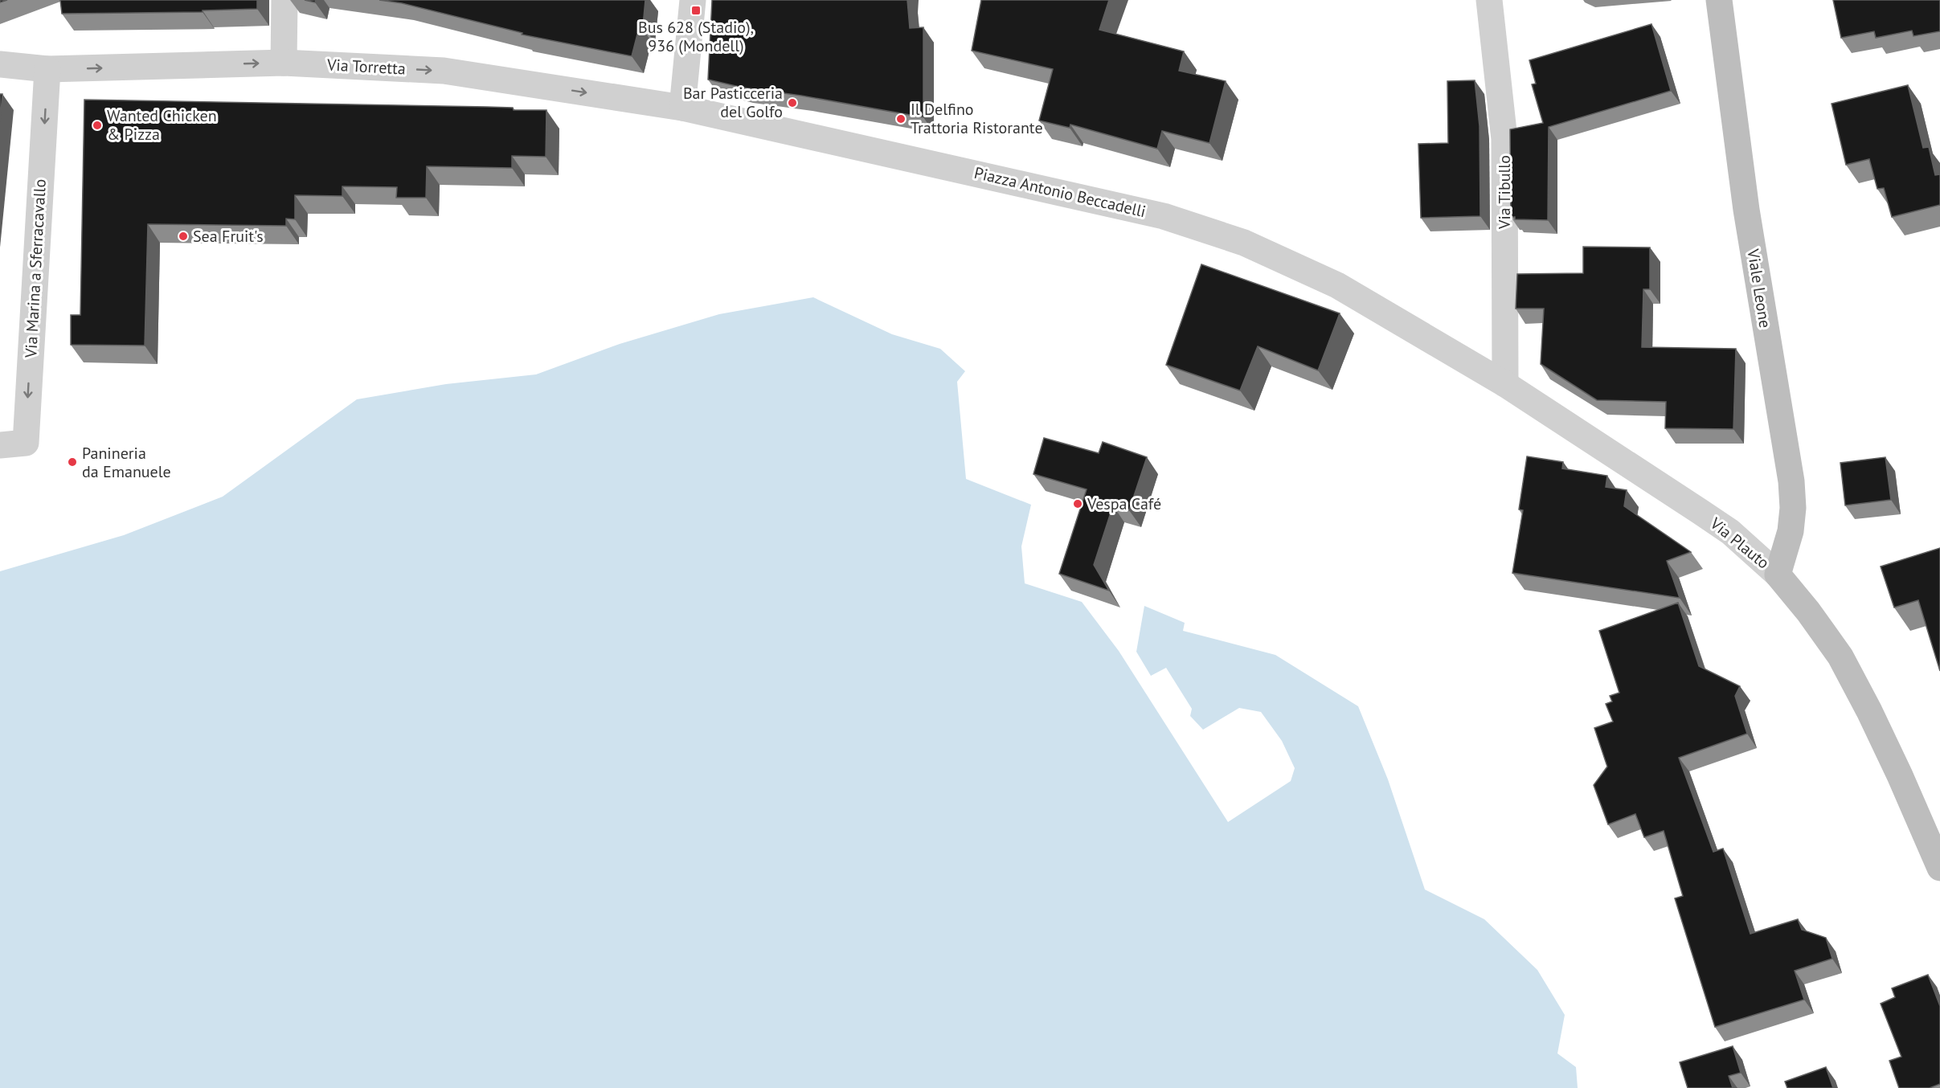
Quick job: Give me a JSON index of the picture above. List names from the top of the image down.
{
  "streets": {
    "main road": ["Viale Leone", "Via Plauto"],
    "street": [
      "Via Torretta",
      "Piazza Antonio Beccadelli",
      "Via Tibullo",
      "Via Marina a Sferracavallo"
    ]
  },
  "crossings": [
    ["Via Torretta", "Piazza Antonio Beccadelli"],
    ["Via Torretta", "Via Marina a Sferracavallo"],
    ["Piazza Antonio Beccadelli", "Via Plauto"],
    ["Via Tibullo", "Via Plauto"],
    ["Viale Leone", "Via Plauto"]
  ],
  "one_way": ["Via Torretta", "Via Marina a Sferracavallo"],
  "places": {
    "transit": ["Bus 628 (Stadio), 936 (Mondell)"],
    "other": [
      "Bar Pasticceria del Golfo",
      "Il Delfino Trattoria Ristorante",
      "Wanted Chicken & Pizza",
      "Sea Fruit's",
      "Panineria da Emanuele",
      "Vespa Café"
    ]
  }
}
